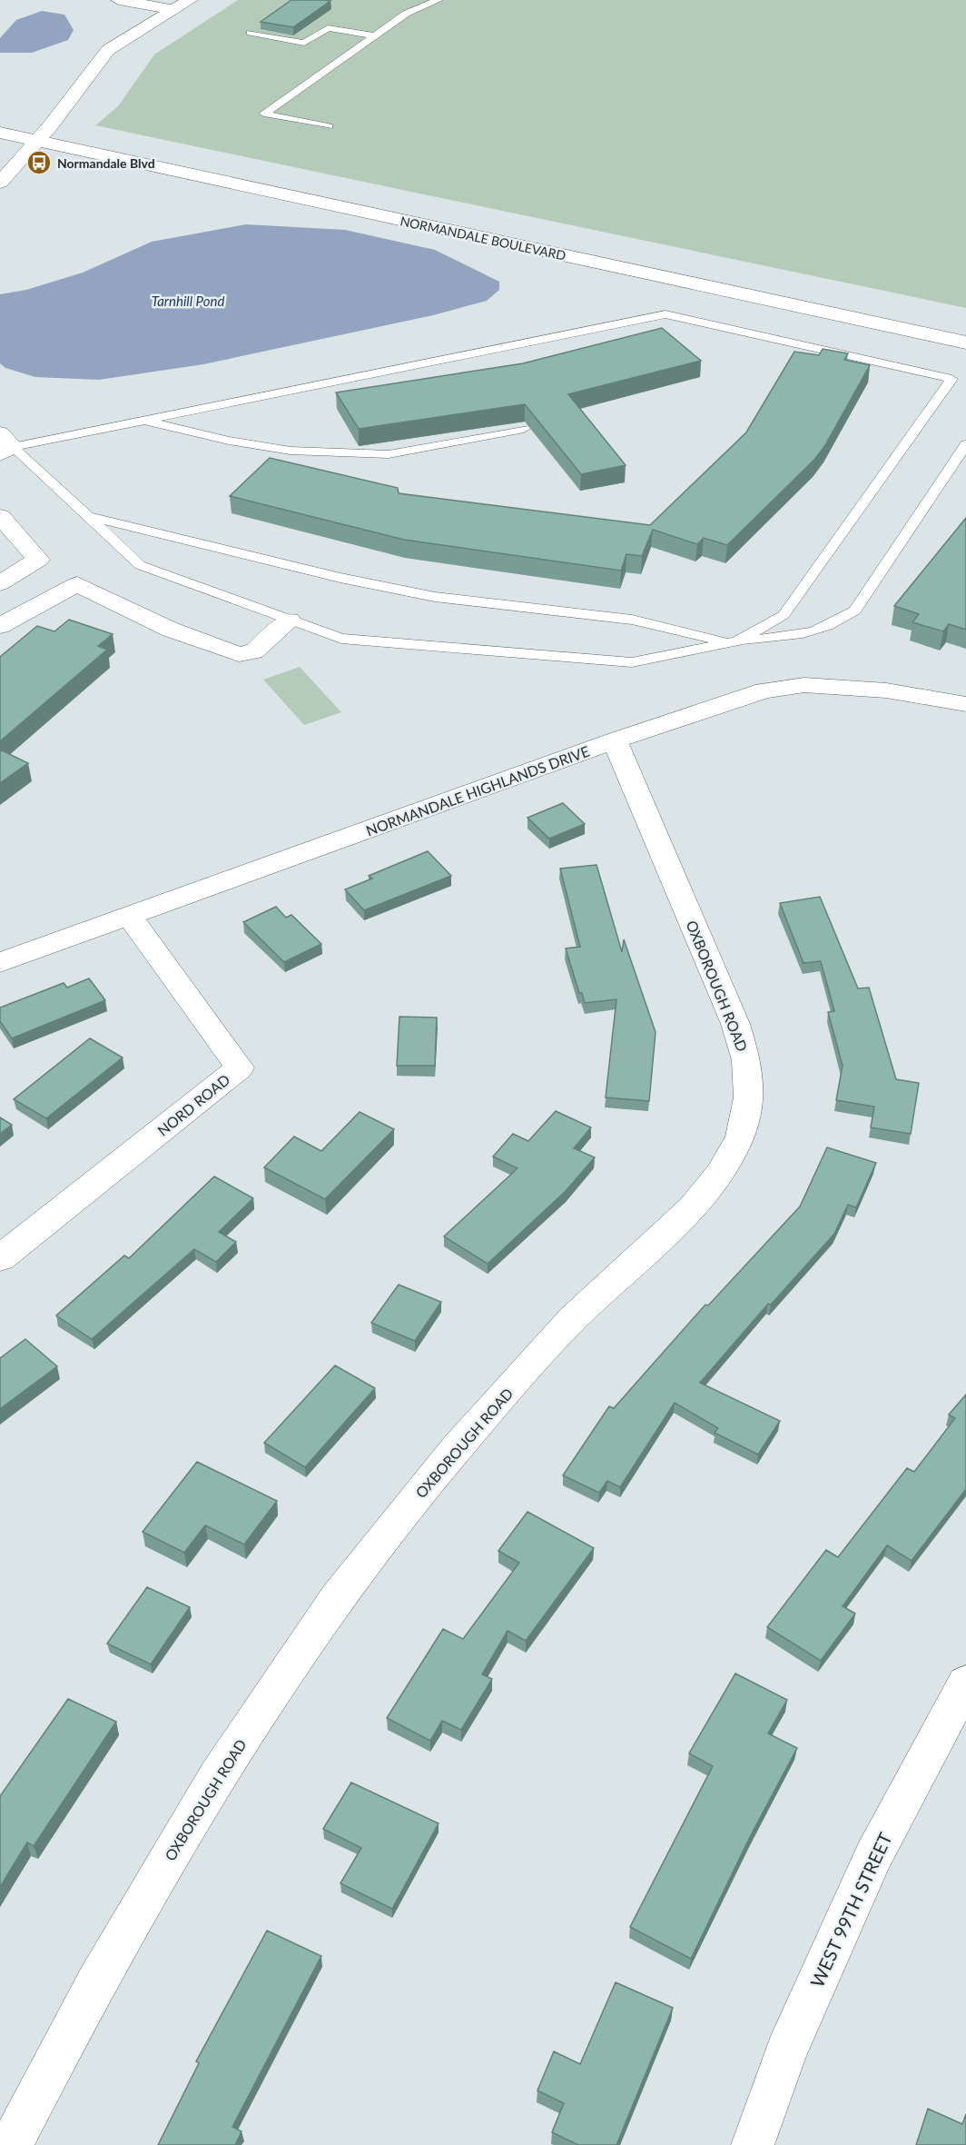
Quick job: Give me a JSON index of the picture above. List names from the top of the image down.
{
  "streets": {
    "street": [
      "NORMANDALE BOULEVARD",
      "NORMANDALE HIGHLANDS DRIVE",
      "OXBOROUGH ROAD",
      "NORD ROAD",
      "WEST 99TH STREET"
    ]
  },
  "crossings": [
    ["NORMANDALE HIGHLANDS DRIVE", "OXBOROUGH ROAD"],
    ["NORMANDALE HIGHLANDS DRIVE", "NORD ROAD"]
  ],
  "water": ["Tarnhill Pond"],
  "places": {
    "bus stop": ["Normandale Blvd"]
  }
}
